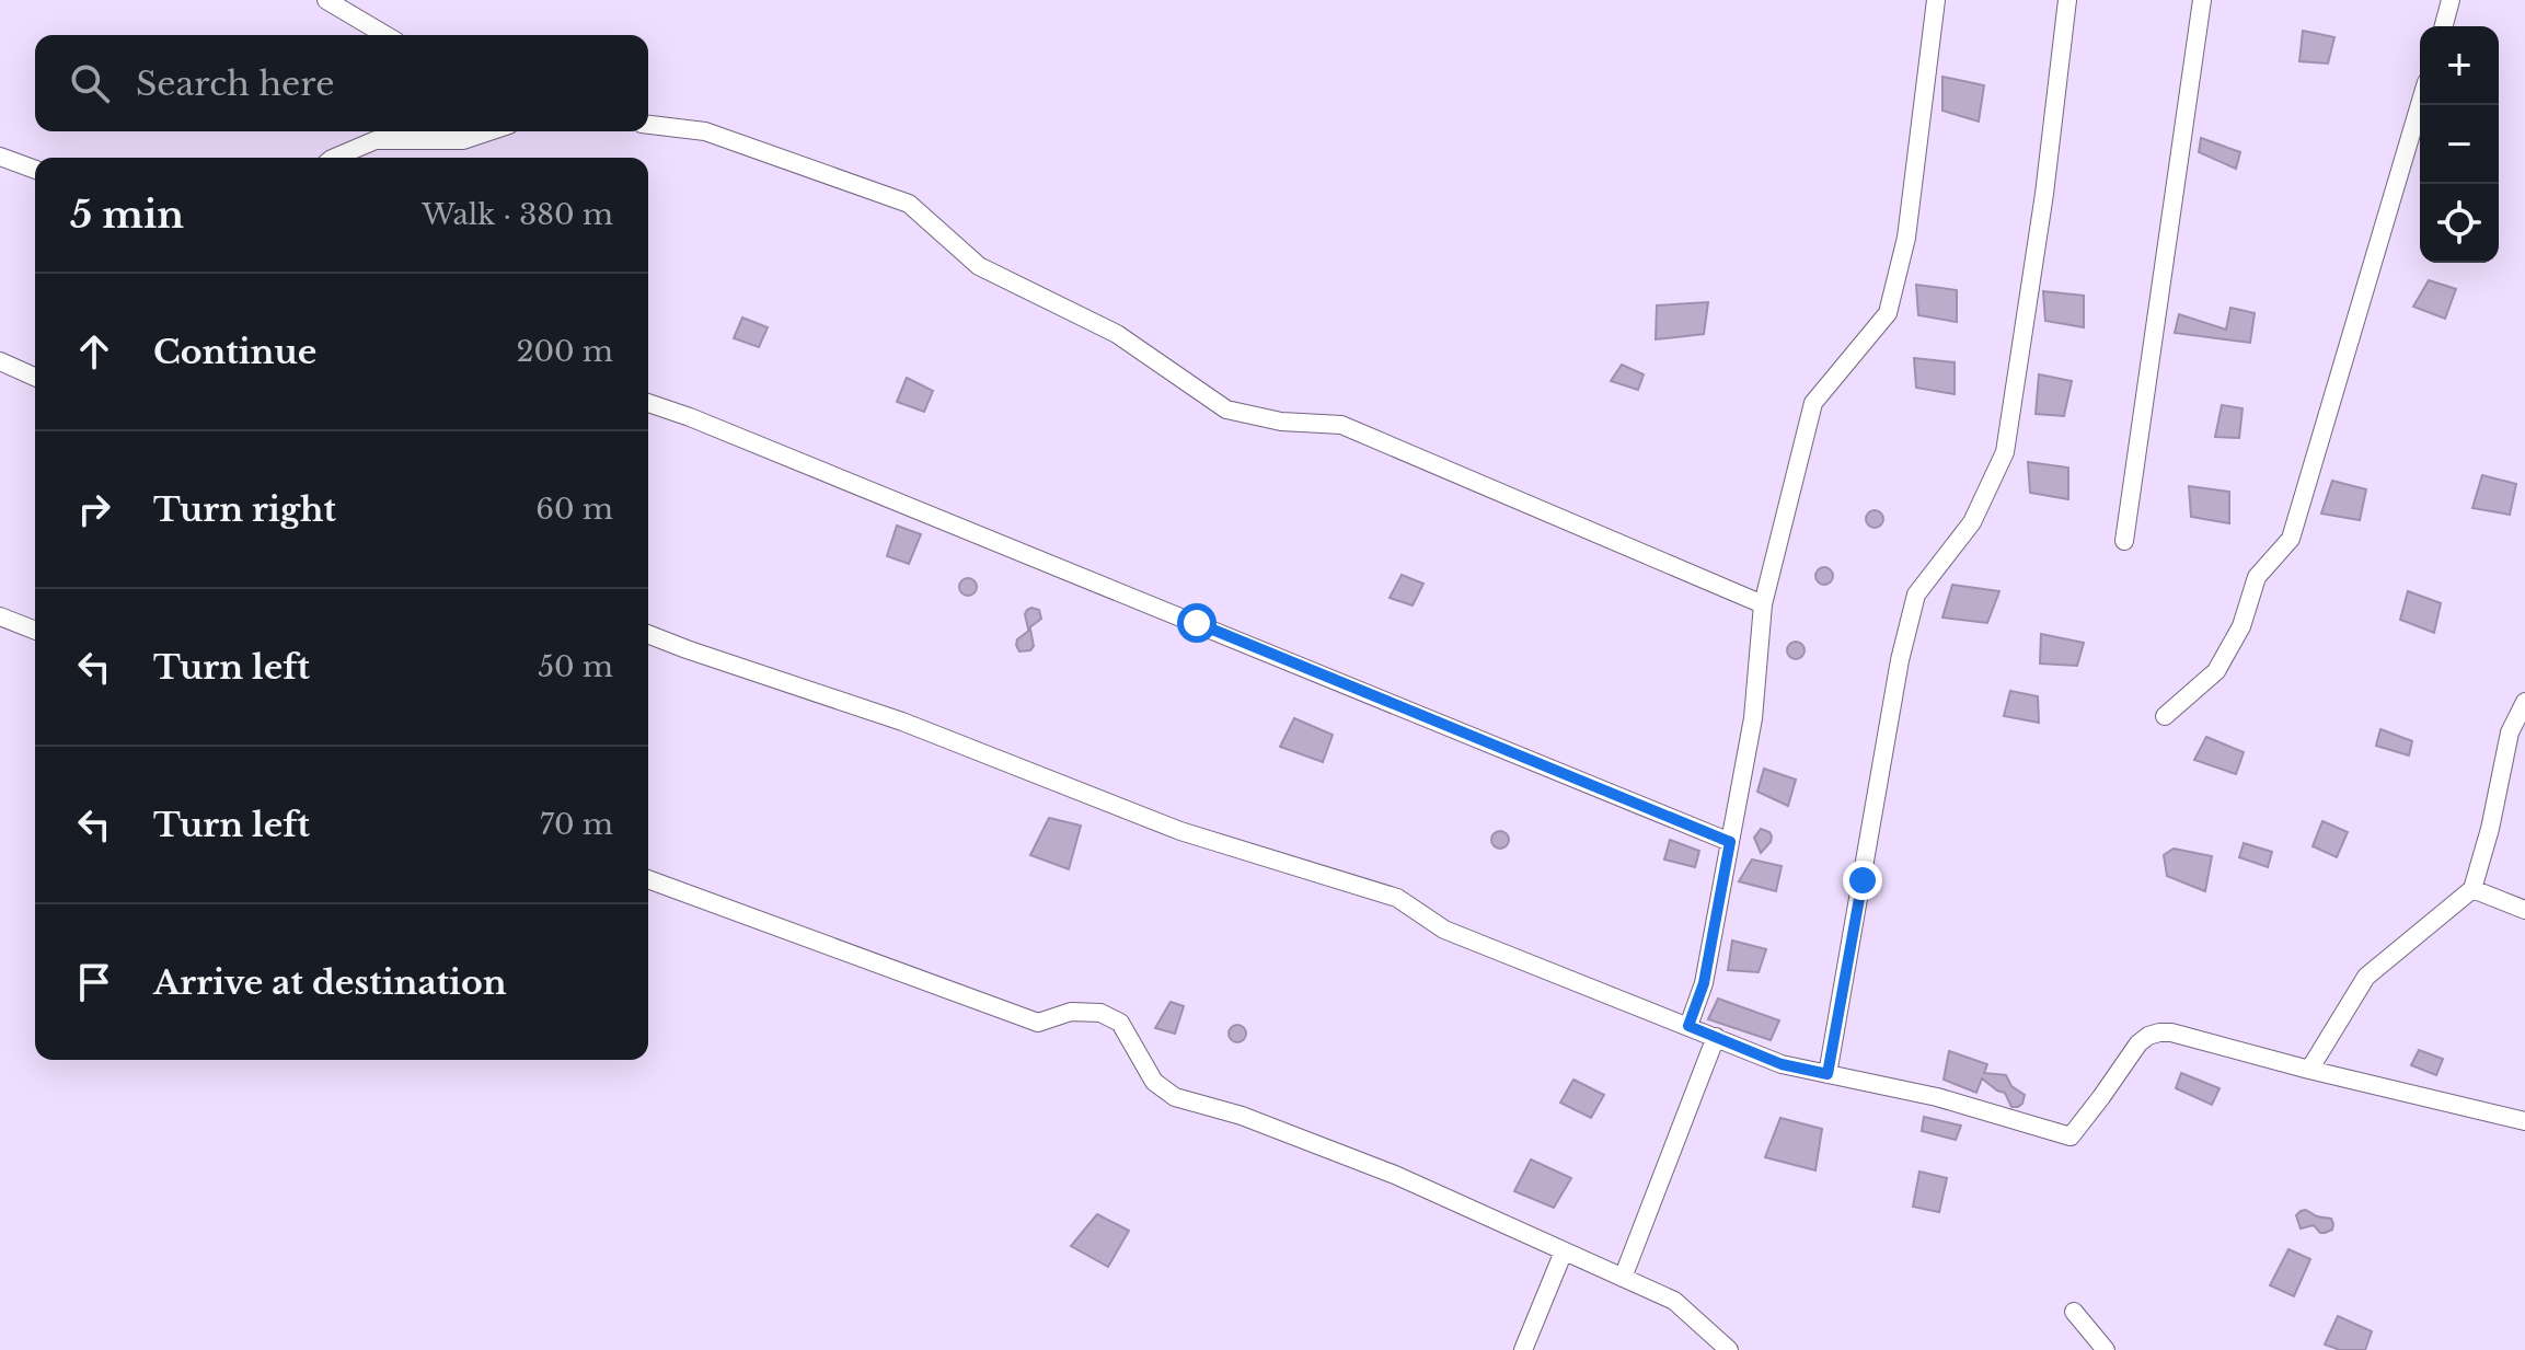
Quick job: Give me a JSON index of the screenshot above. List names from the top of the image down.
{
  "page": {
    "map_buttons": ["+", "−"],
    "search": "Search here",
    "heading": ["5 min", "Walk · 380 m"],
    "list": [
      ["Continue", "200 m"],
      ["Turn right", "60 m"],
      ["Turn left", "50 m"],
      ["Turn left", "70 m"],
      "Arrive at destination"
    ]
  }
}
